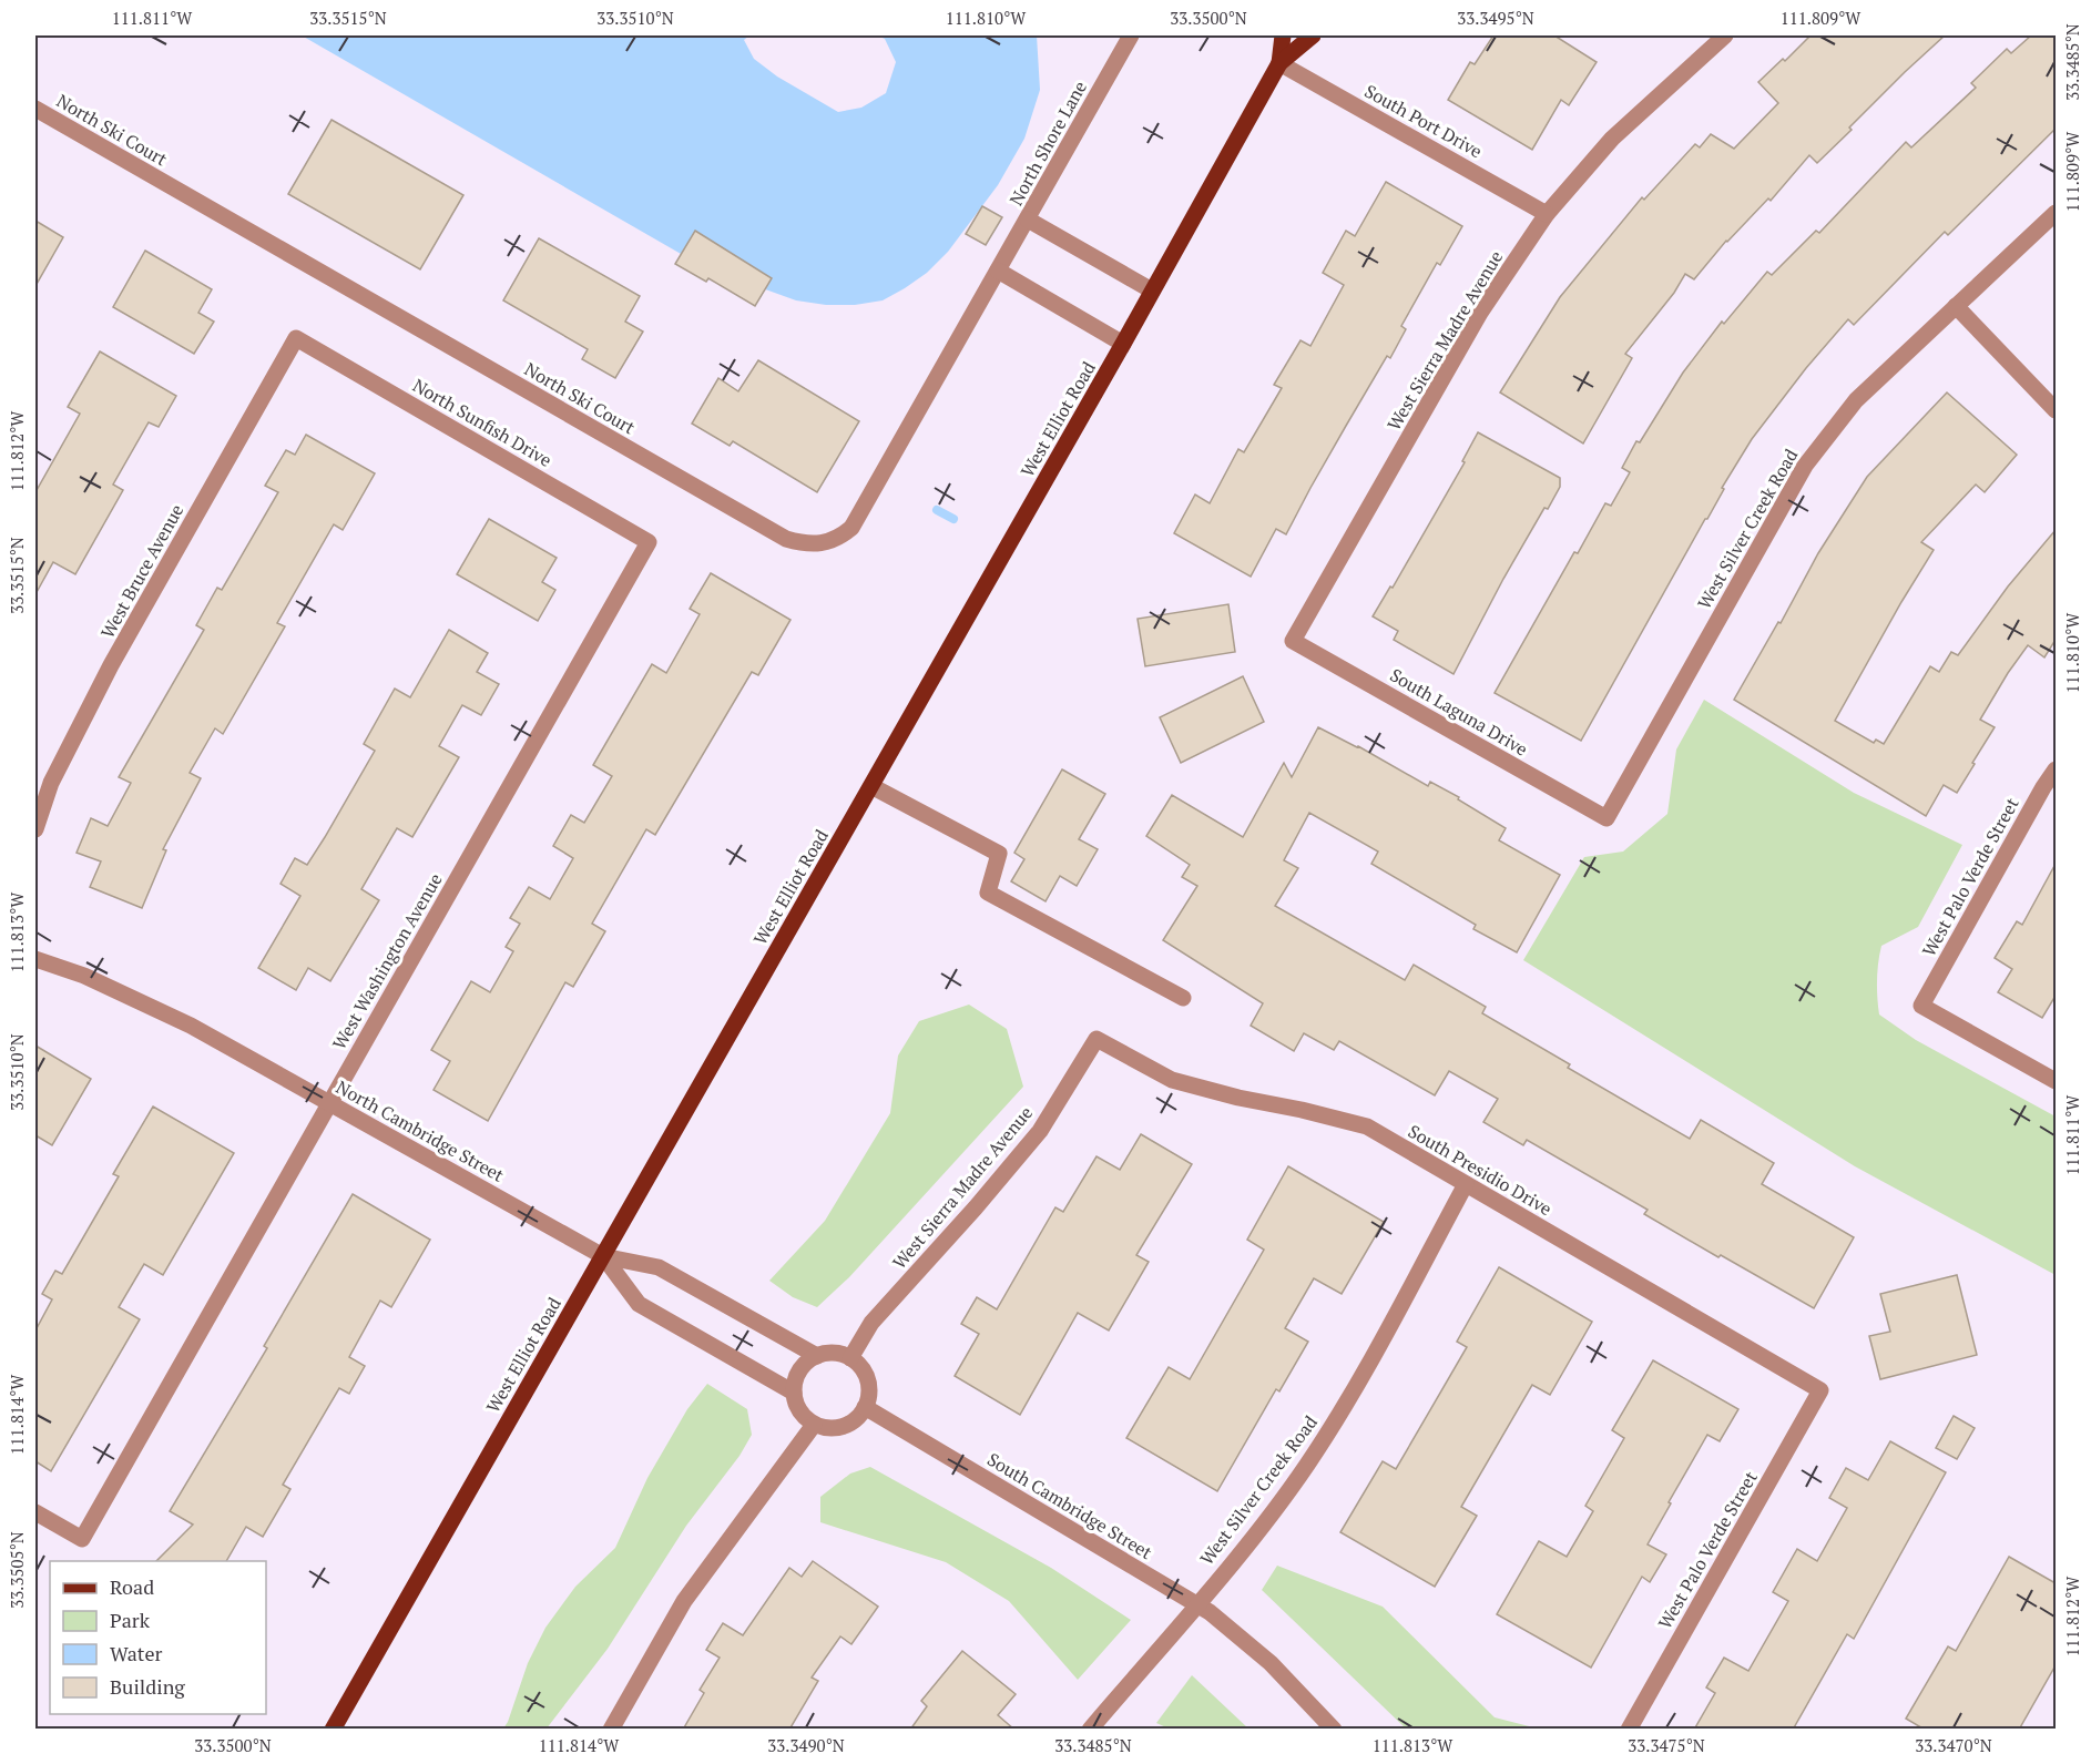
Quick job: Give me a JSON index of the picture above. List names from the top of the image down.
{
  "streets": {
    "main road": ["West Elliot Road"],
    "street": [
      "South Port Drive",
      "North Ski Court",
      "North Shore Lane",
      "West Sierra Madre Avenue",
      "North Sunfish Drive",
      "West Silver Creek Road",
      "West Bruce Avenue",
      "South Laguna Drive",
      "West Palo Verde Street",
      "West Washington Avenue",
      "North Cambridge Street",
      "South Presidio Drive",
      "South Cambridge Street"
    ]
  },
  "crossings": [
    ["South Port Drive", "West Sierra Madre Avenue"],
    ["South Port Drive", "West Elliot Road"],
    ["North Ski Court", "North Shore Lane"],
    ["West Sierra Madre Avenue", "South Laguna Drive"],
    ["West Sierra Madre Avenue", "South Presidio Drive"],
    ["West Sierra Madre Avenue", "South Cambridge Street"],
    ["West Elliot Road", "North Cambridge Street"],
    ["North Sunfish Drive", "West Bruce Avenue"],
    ["North Sunfish Drive", "West Washington Avenue"],
    ["West Silver Creek Road", "South Laguna Drive"],
    ["West Silver Creek Road", "South Presidio Drive"],
    ["West Silver Creek Road", "South Cambridge Street"],
    ["West Palo Verde Street", "South Presidio Drive"],
    ["West Washington Avenue", "North Cambridge Street"]
  ],
  "legend": [
    "Road",
    "Park",
    "Water",
    "Building"
  ],
  "coordinates": [
    "111.811°W",
    "33.3515°N",
    "33.3510°N",
    "111.810°W",
    "33.3500°N",
    "33.3495°N",
    "111.809°W",
    "33.3485°N",
    "111.812°W",
    "111.813°W",
    "111.814°W",
    "33.3505°N",
    "33.3490°N",
    "33.3475°N",
    "33.3470°N"
  ]
}
